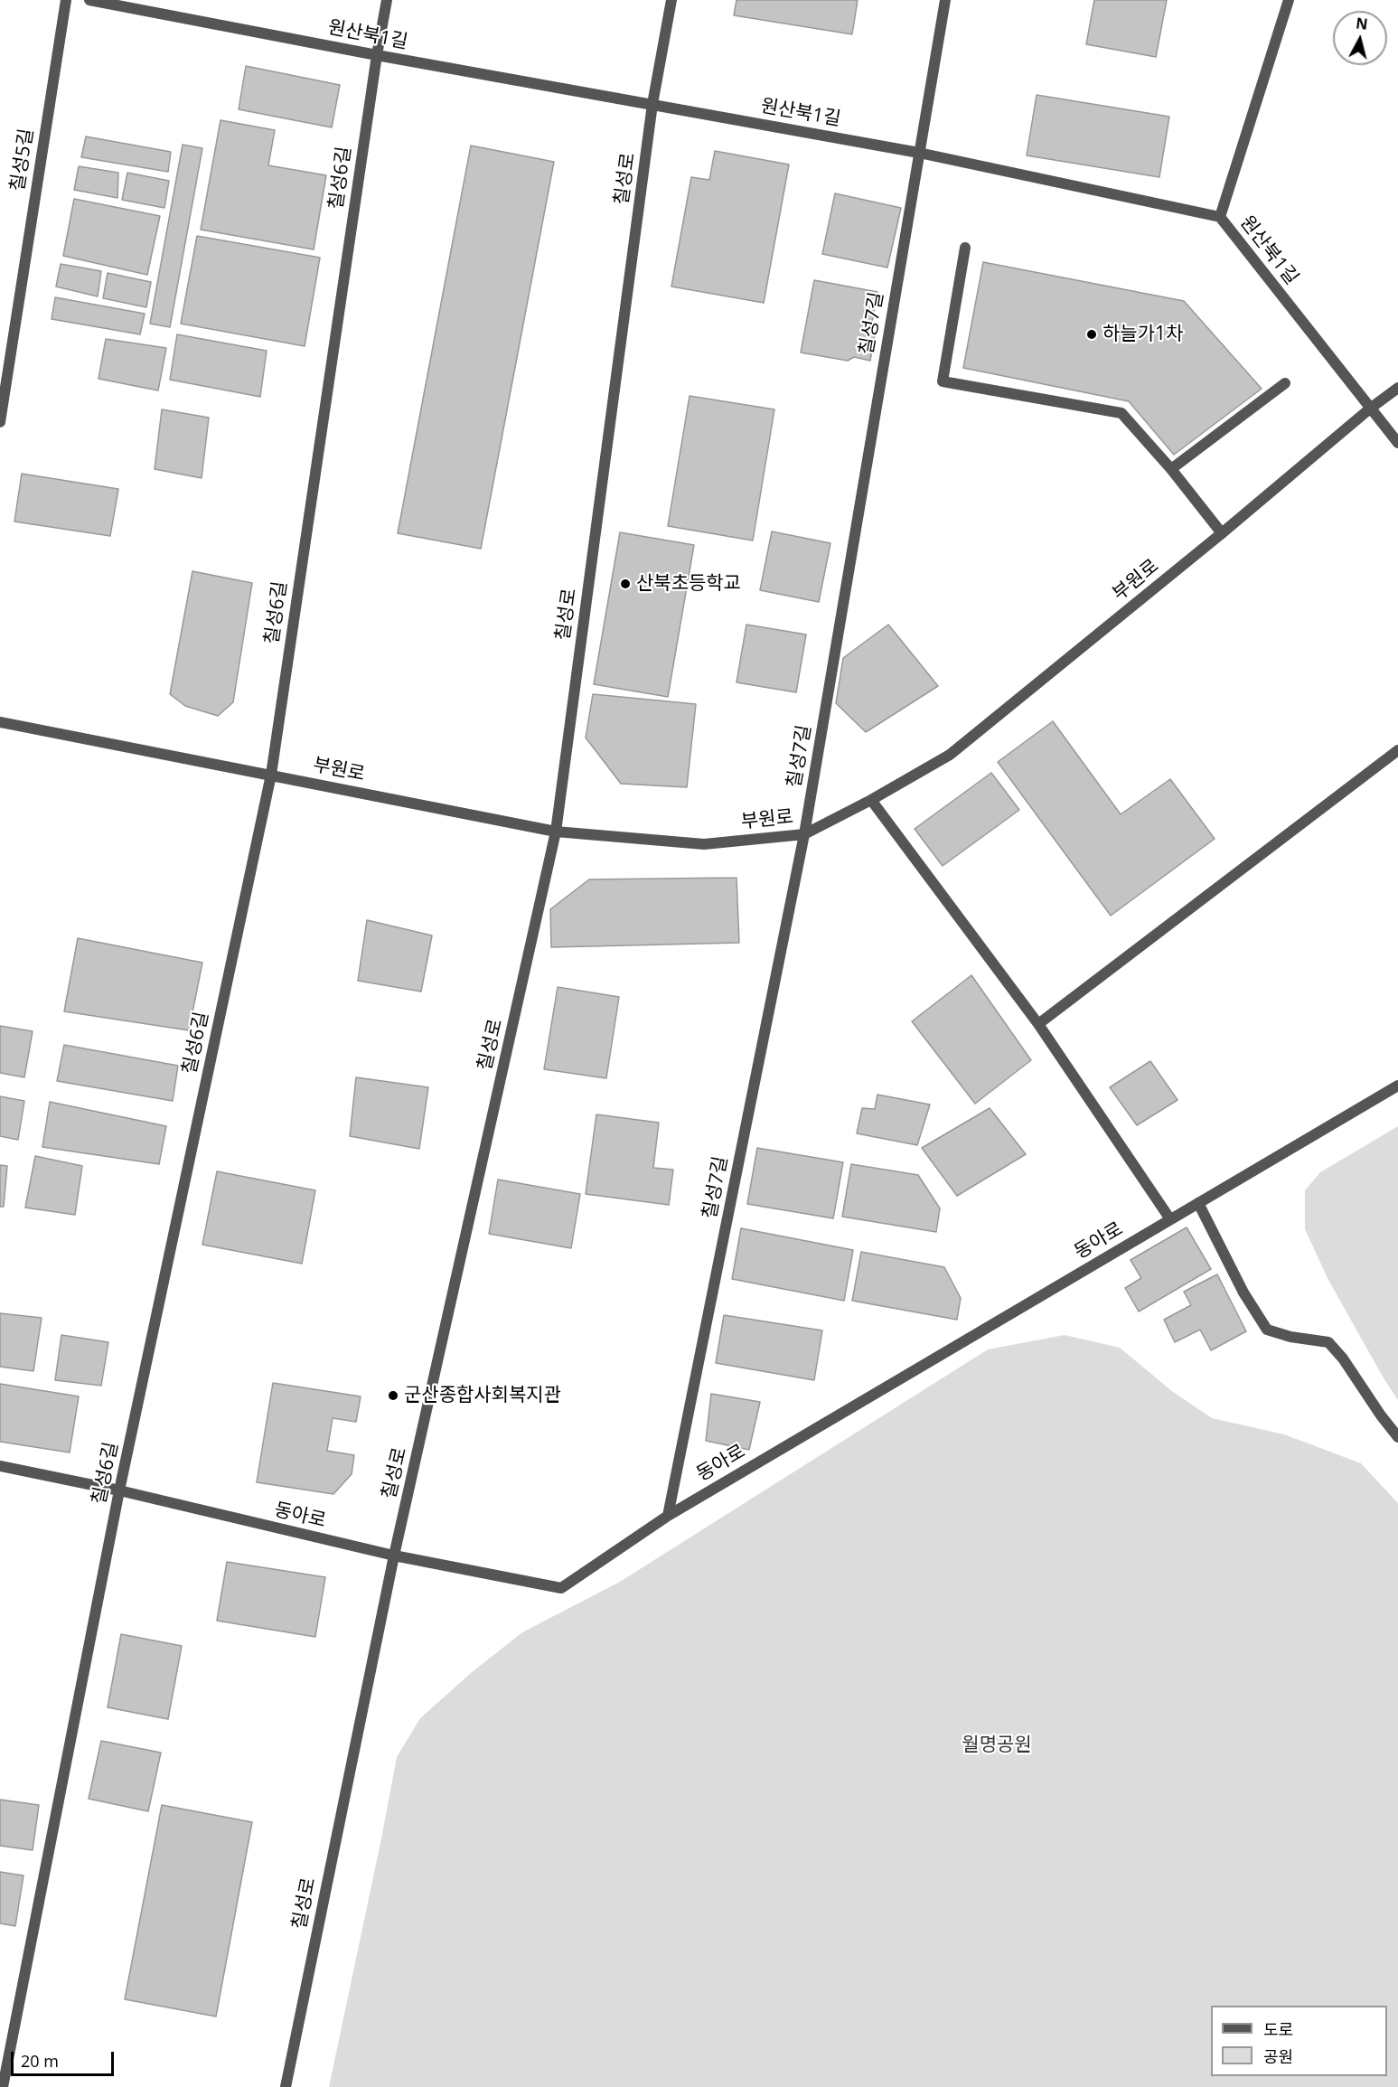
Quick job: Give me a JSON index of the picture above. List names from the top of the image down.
{
  "streets": {
    "street": [
      "원산북1길",
      "칠성5길",
      "칠성6길",
      "칠성로",
      "칠성7길",
      "부원로",
      "동아로"
    ]
  },
  "crossings": [
    ["원산북1길", "칠성6길"],
    ["원산북1길", "칠성로"],
    ["원산북1길", "칠성7길"],
    ["원산북1길", "부원로"],
    ["칠성6길", "부원로"],
    ["칠성6길", "동아로"],
    ["칠성로", "부원로"],
    ["칠성로", "동아로"],
    ["칠성7길", "부원로"],
    ["칠성7길", "동아로"]
  ],
  "parks": ["월명공원"],
  "places": ["하늘가1차", "산북초등학교", "군산종합사회복지관"],
  "legend": ["도로", "공원"],
  "scale_bar": "20 m",
  "north": "top"
}
